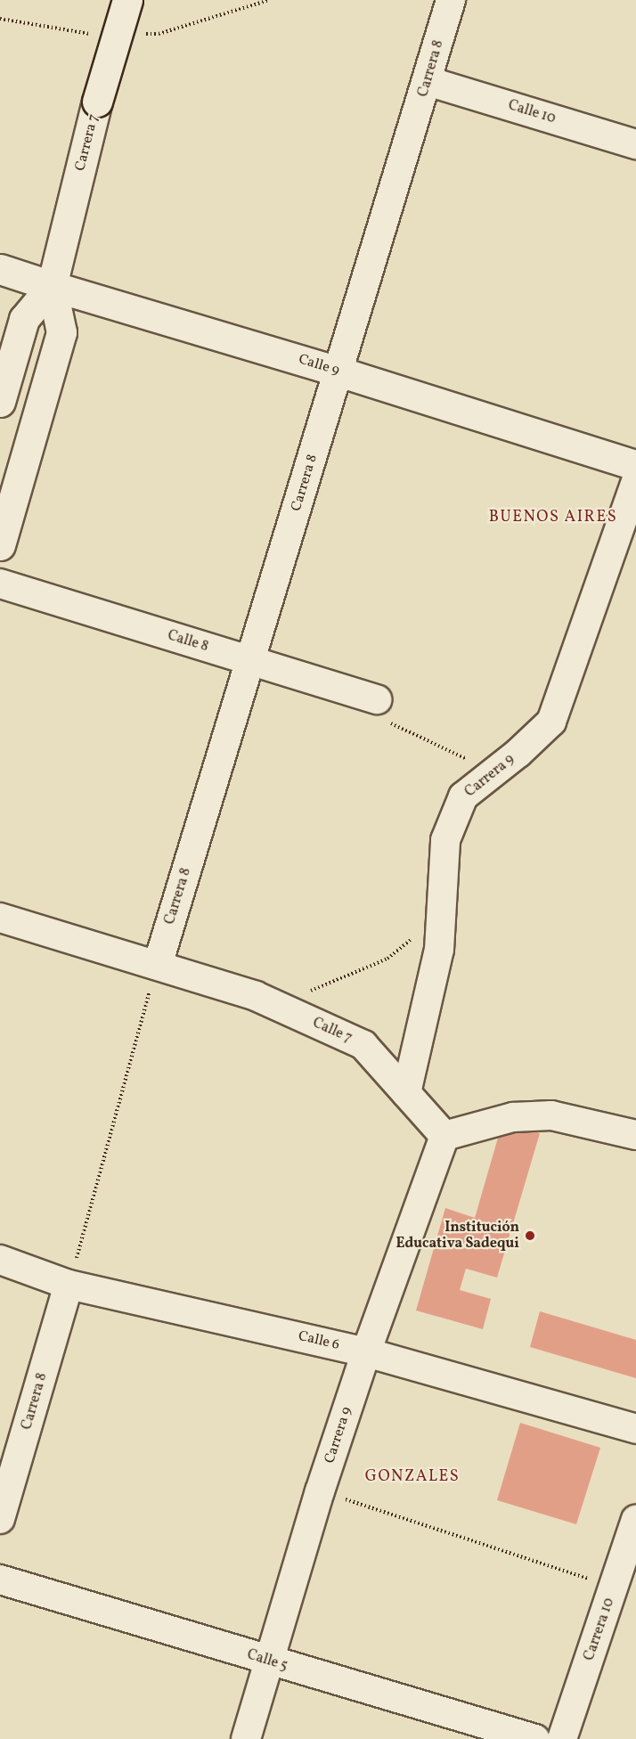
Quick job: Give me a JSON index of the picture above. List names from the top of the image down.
{
  "streets": {
    "main road": ["Carrera 7", "Calle 9"],
    "street": [
      "Carrera 8",
      "Calle 10",
      "Calle 8",
      "Carrera 9",
      "Calle 7",
      "Calle 6",
      "Carrera 10",
      "Calle 5"
    ]
  },
  "crossings": [
    ["Carrera 8", "Calle 10"],
    ["Carrera 8", "Calle 9"],
    ["Carrera 8", "Calle 8"],
    ["Carrera 8", "Calle 7"],
    ["Carrera 8", "Calle 6"],
    ["Carrera 7", "Calle 9"],
    ["Carrera 9", "Calle 7"],
    ["Carrera 9", "Calle 6"],
    ["Carrera 9", "Calle 5"]
  ],
  "districts": ["BUENOS AIRES", "GONZALES"],
  "places": ["Institución Educativa Sadequi"]
}
